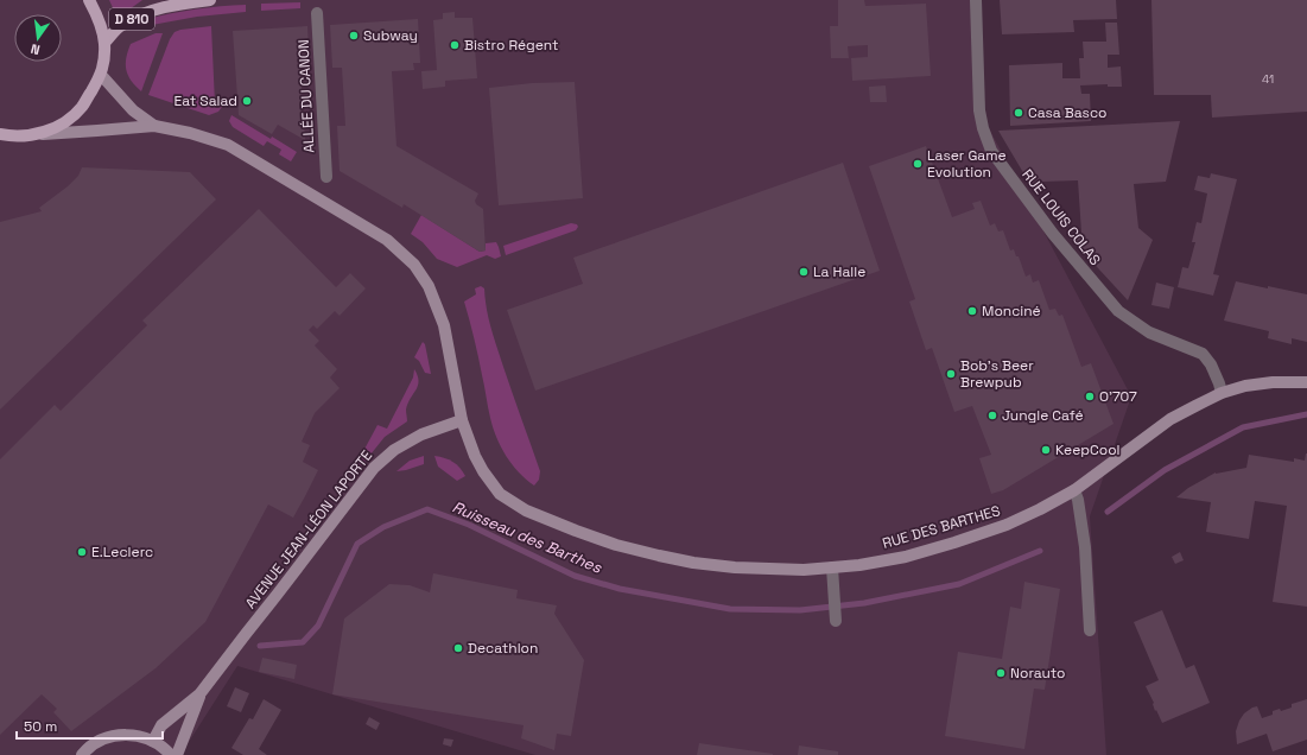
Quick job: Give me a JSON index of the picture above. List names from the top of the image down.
{
  "streets": {
    "main road": ["D 810"],
    "street": [
      "ALLÉE DU CANON",
      "RUE LOUIS COLAS",
      "RUE DES BARTHES",
      "AVENUE JEAN-LÉON LAPORTE"
    ]
  },
  "crossings": [
    ["RUE LOUIS COLAS", "RUE DES BARTHES"],
    ["RUE DES BARTHES", "AVENUE JEAN-LÉON LAPORTE"]
  ],
  "water": ["Ruisseau des Barthes"],
  "places": [
    "Subway",
    "Bistro Régent",
    "Eat Salad",
    "Casa Basco",
    "Laser Game Evolution",
    "La Halle",
    "Monciné",
    "Bob's Beer Brewpub",
    "O'707",
    "Jungle Café",
    "KeepCool",
    "E.Leclerc",
    "Decathlon",
    "Norauto"
  ],
  "house_numbers": ["41"],
  "scale_bar": "50 m",
  "north": "bottom"
}
